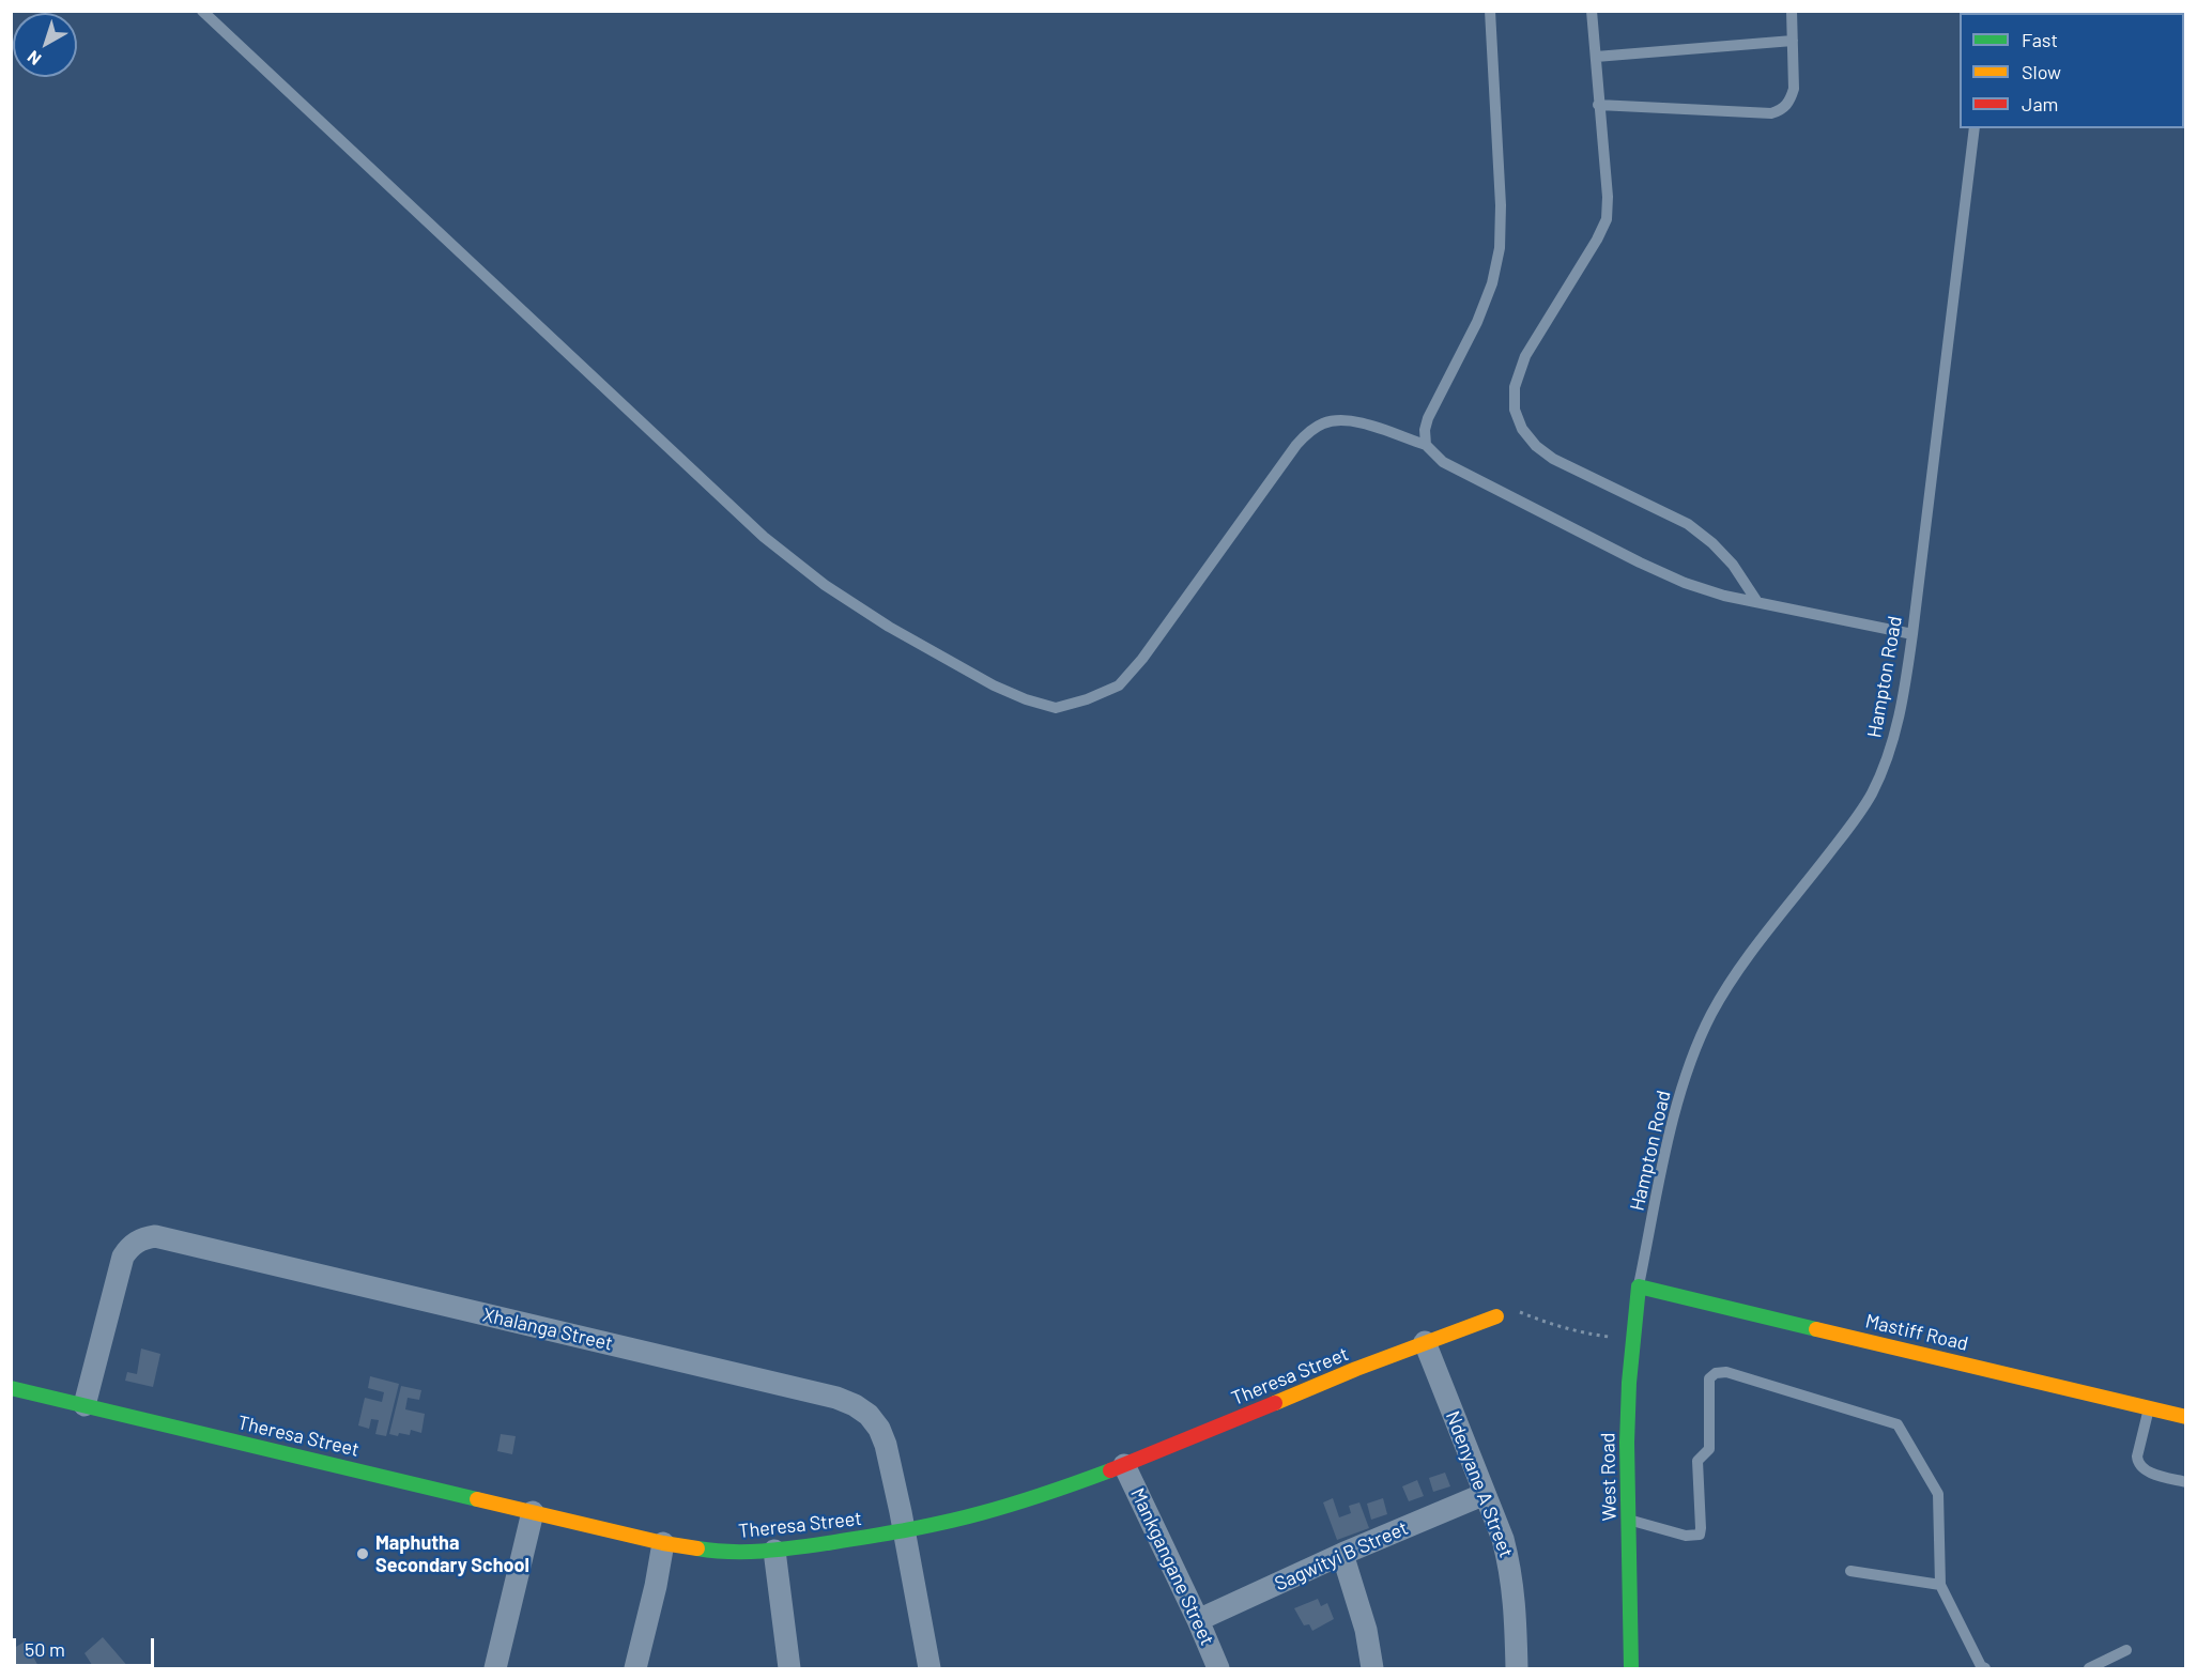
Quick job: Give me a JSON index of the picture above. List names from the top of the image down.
{
  "streets": {
    "street": [
      "Xhalanga Street",
      "Mastiff Road",
      "Theresa Street",
      "West Road",
      "Ndenyane A Street",
      "Sagwityi B Street",
      "Mankgangane Street"
    ],
    "lane": ["Hampton Road"]
  },
  "crossings": [
    ["Hampton Road", "Mastiff Road"],
    ["Hampton Road", "West Road"],
    ["Xhalanga Street", "Theresa Street"],
    ["Mastiff Road", "West Road"],
    ["Theresa Street", "Ndenyane A Street"],
    ["Theresa Street", "Mankgangane Street"],
    ["Ndenyane A Street", "Sagwityi B Street"],
    ["Sagwityi B Street", "Mankgangane Street"]
  ],
  "places": ["Maphutha Secondary School"],
  "legend": ["Fast", "Slow", "Jam"],
  "scale_bar": "50 m",
  "north": "bottom left"
}
